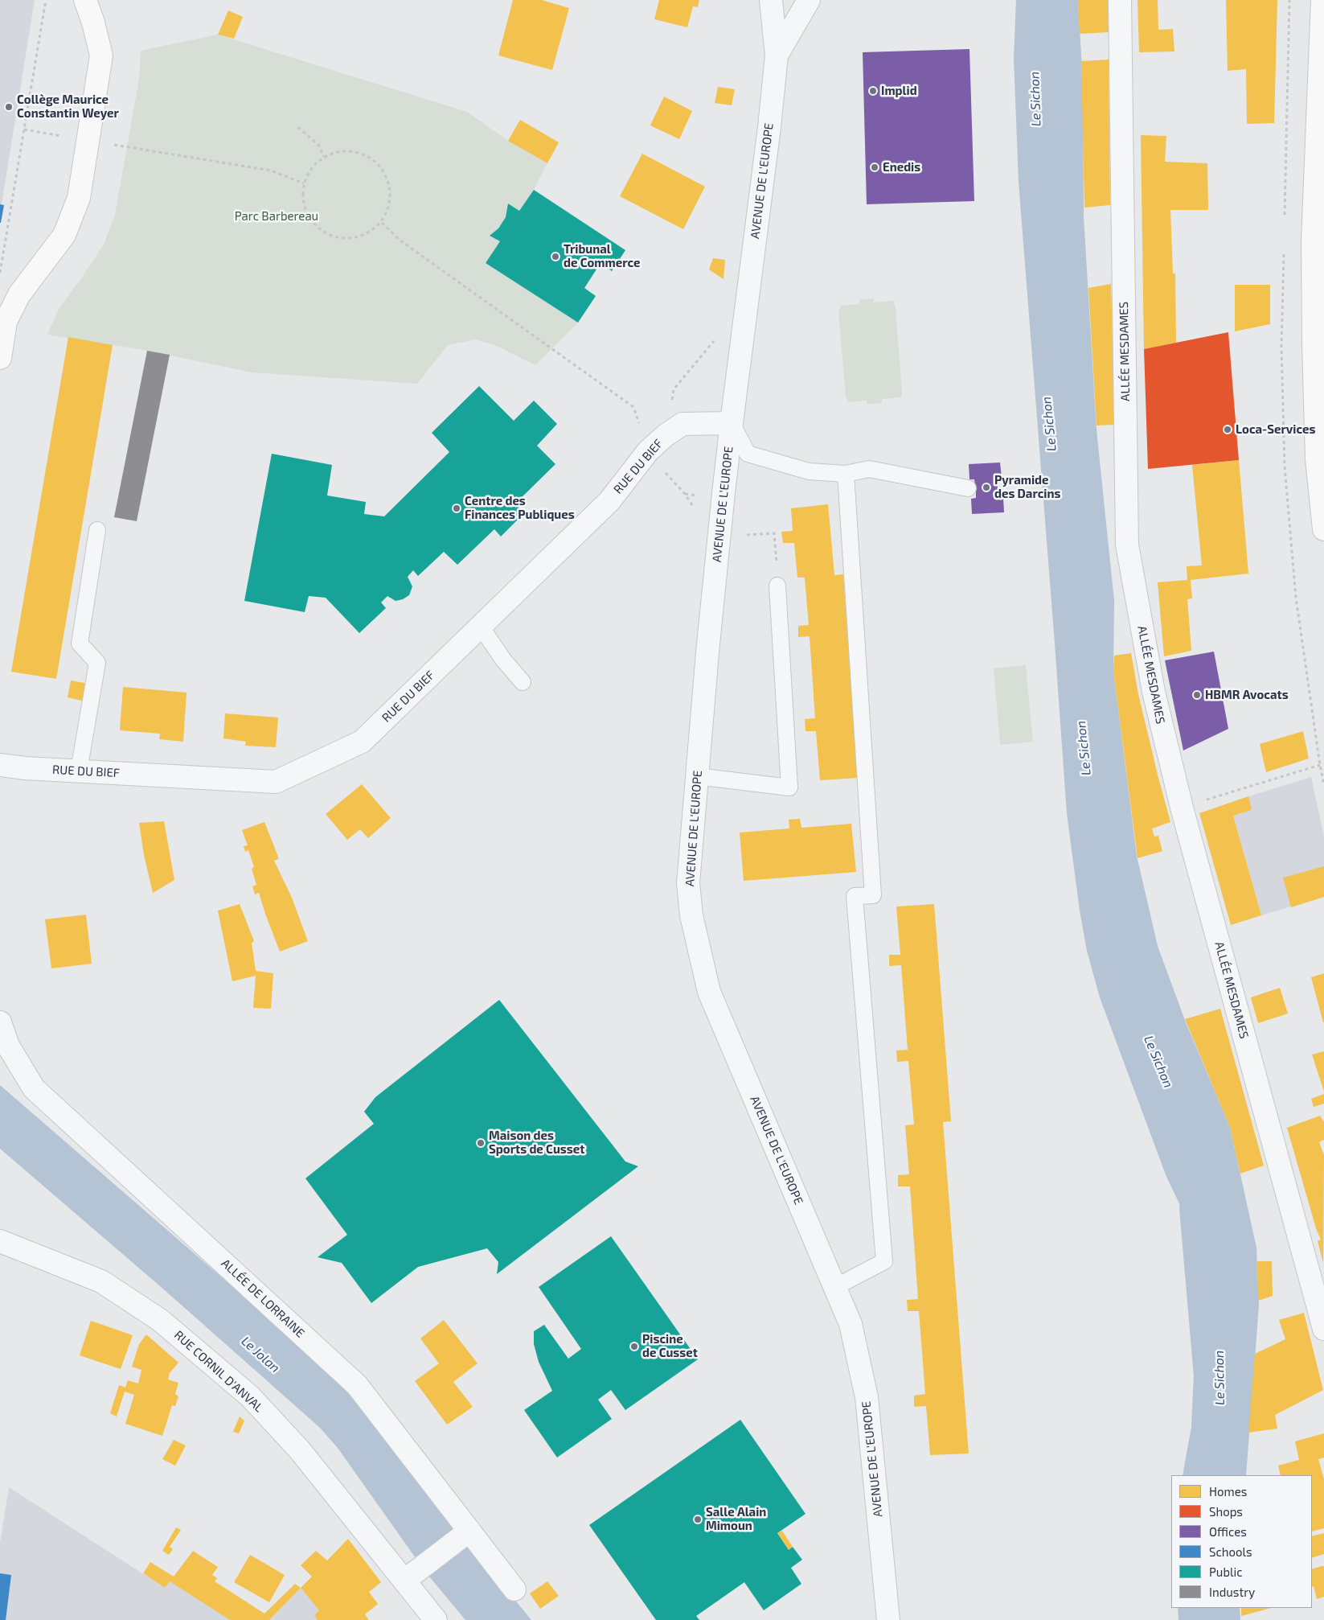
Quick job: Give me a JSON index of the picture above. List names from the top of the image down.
{
  "streets": {
    "street": [
      "AVENUE DE L'EUROPE",
      "ALLÉE MESDAMES",
      "RUE DU BIEF",
      "ALLÉE DE LORRAINE",
      "RUE CORNIL D'ANVAL"
    ]
  },
  "crossings": [
    ["AVENUE DE L'EUROPE", "RUE DU BIEF"]
  ],
  "water": ["Le Sichon", "Le Jolan"],
  "parks": ["Parc Barbereau"],
  "places": [
    "Implid",
    "Collège Maurice Constantin Weyer",
    "Enedis",
    "Tribunal de Commerce",
    "Loca-Services",
    "Pyramide des Darcins",
    "Centre des Finances Publiques",
    "HBMR Avocats",
    "Maison des Sports de Cusset",
    "Piscine de Cusset",
    "Salle Alain Mimoun"
  ],
  "legend": [
    "Homes",
    "Shops",
    "Offices",
    "Schools",
    "Public",
    "Industry"
  ]
}
